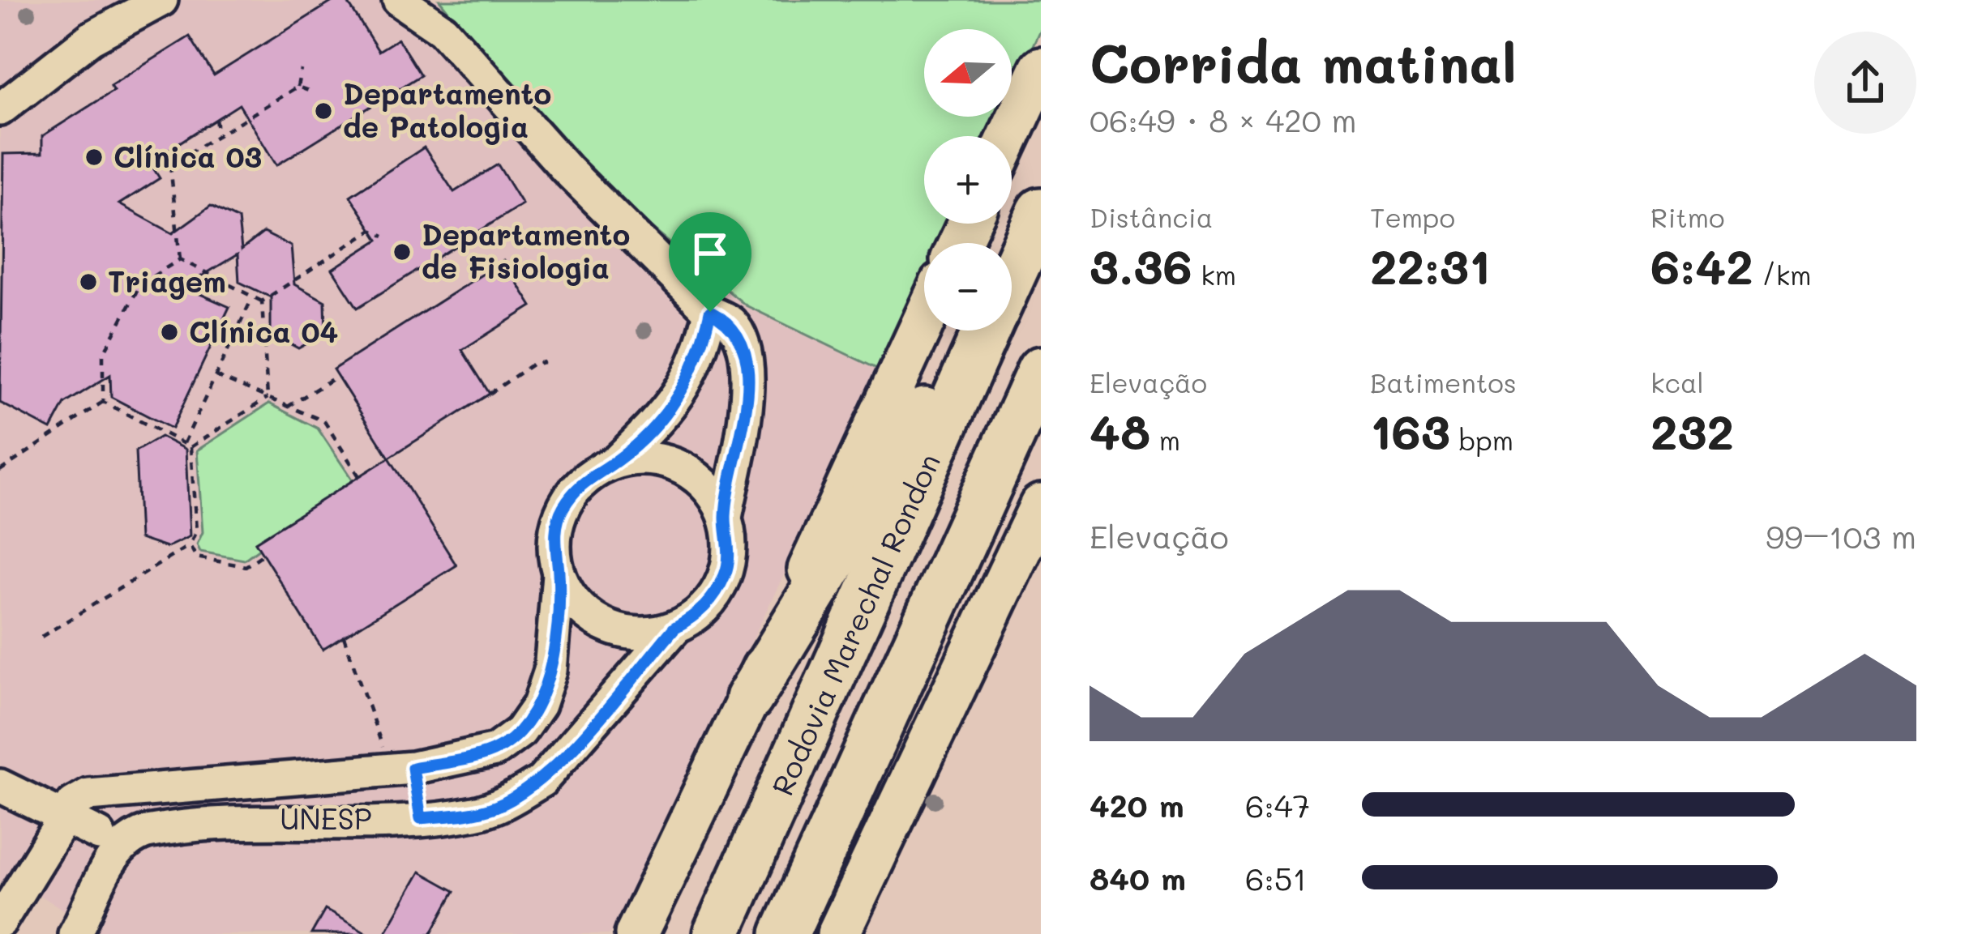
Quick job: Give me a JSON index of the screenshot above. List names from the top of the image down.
{
  "streets": {
    "highway": ["Rodovia Marechal Rondon"],
    "street": ["UNESP"]
  },
  "places": [
    "Departamento de Patologia",
    "Clínica 03",
    "Departamento de Fisiologia",
    "Triagem",
    "Clínica 04"
  ],
  "north": "left",
  "page": {
    "heading": ["Corrida matinal", "06:49 · 8 × 420 m"],
    "map_buttons": ["+", "−"],
    "stats": [
      ["Distância", "3.36 km"],
      ["Tempo", "22:31"],
      ["Ritmo", "6:42 /km"],
      ["Elevação", "48 m"],
      ["Batimentos", "163 bpm"],
      ["kcal", "232"]
    ],
    "chart": ["Elevação", "99–103 m"],
    "list": [
      {
        "name": "420 m",
        "note": "6:47"
      },
      {
        "name": "840 m",
        "note": "6:51"
      }
    ]
  }
}
